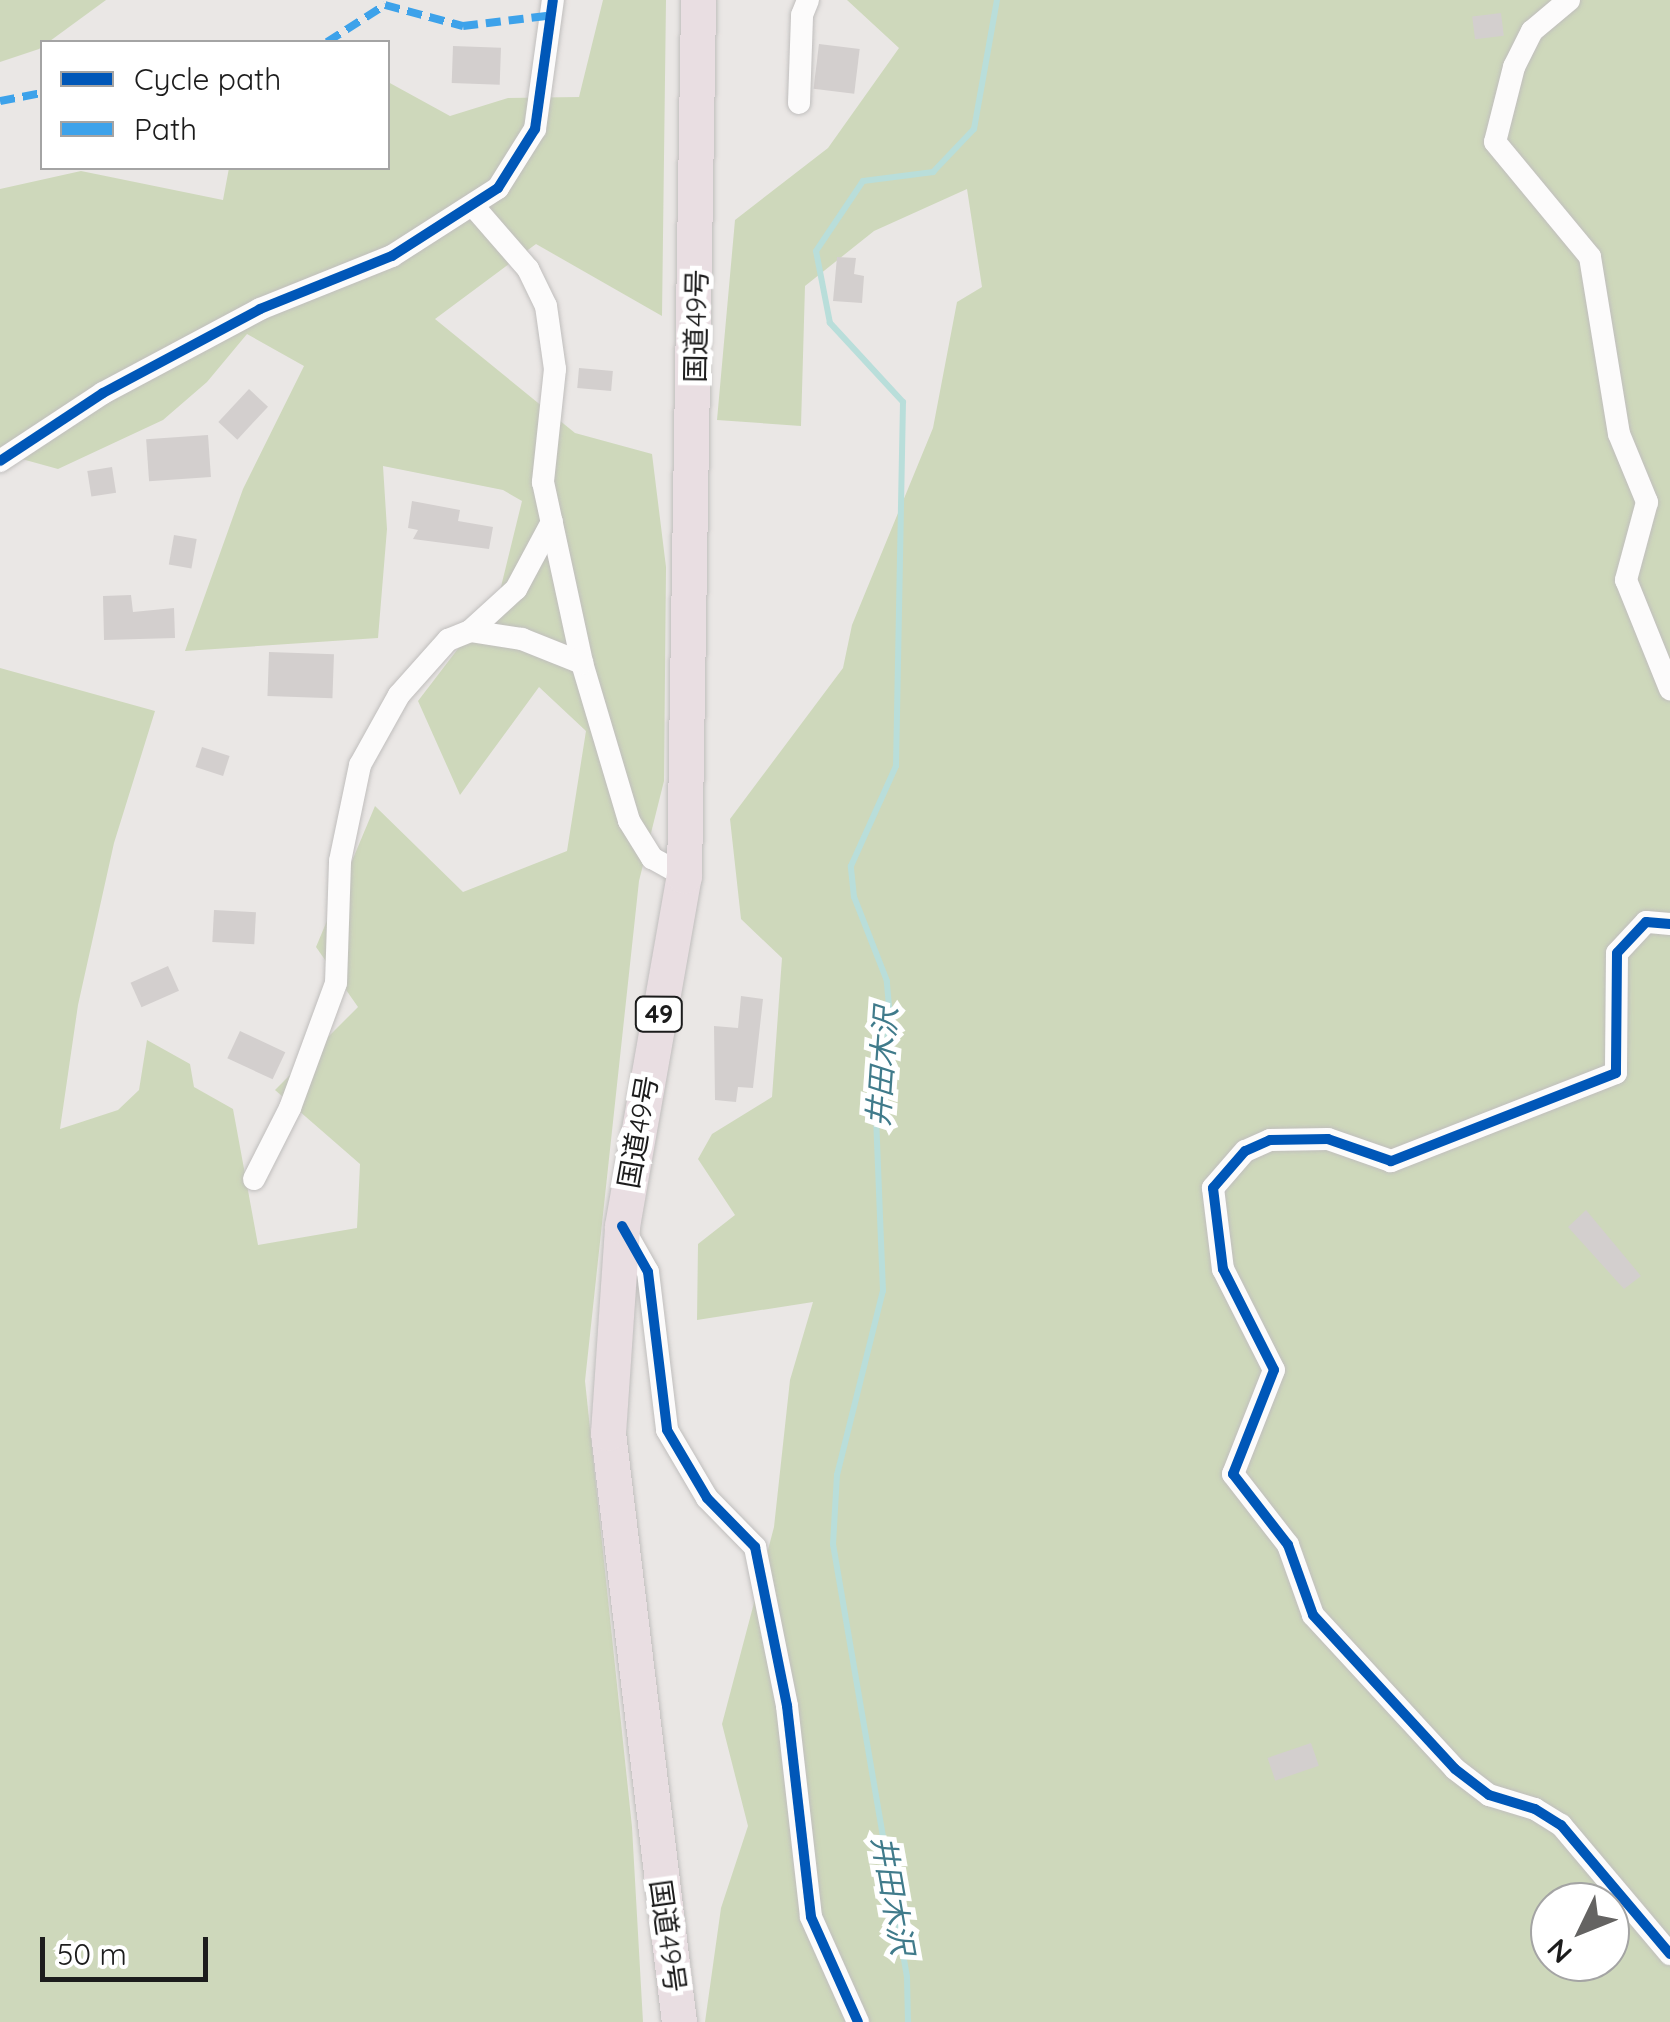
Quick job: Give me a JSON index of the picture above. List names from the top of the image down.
{
  "streets": {
    "highway": ["国道49号", "49"]
  },
  "water": ["井田木沢"],
  "legend": ["Cycle path", "Path"],
  "scale_bar": "50 m",
  "north": "bottom left"
}
